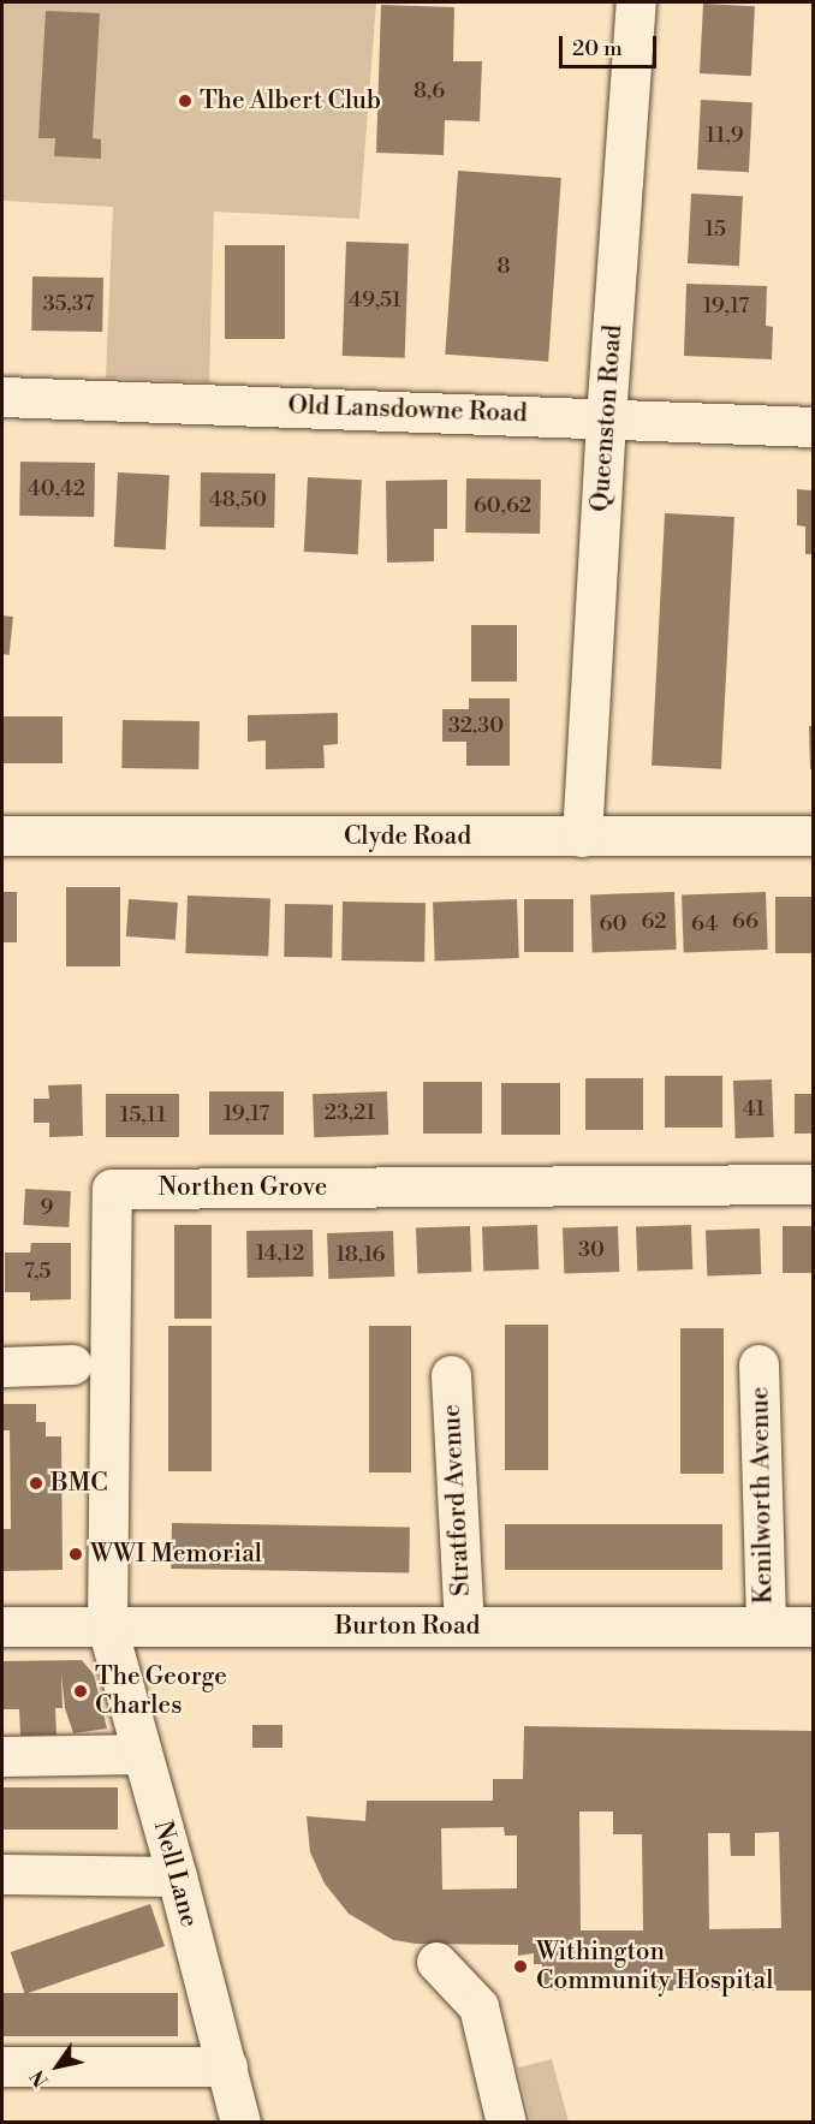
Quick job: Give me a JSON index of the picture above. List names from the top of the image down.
{
  "streets": {
    "street": [
      "Old Lansdowne Road",
      "Queenston Road",
      "Clyde Road",
      "Northen Grove",
      "Kenilworth Avenue",
      "Stratford Avenue",
      "Burton Road",
      "Nell Lane"
    ]
  },
  "crossings": [
    ["Old Lansdowne Road", "Queenston Road"],
    ["Queenston Road", "Clyde Road"],
    ["Northen Grove", "Burton Road"],
    ["Northen Grove", "Nell Lane"],
    ["Kenilworth Avenue", "Burton Road"],
    ["Stratford Avenue", "Burton Road"],
    ["Burton Road", "Nell Lane"]
  ],
  "places": [
    "The Albert Club",
    "BMC",
    "WWI Memorial",
    "The George Charles",
    "Withington Community Hospital"
  ],
  "house_numbers": [
    "8,6",
    "11,9",
    "15",
    "8",
    "49,51",
    "35,37",
    "19,17",
    "40,42",
    "48,50",
    "60,62",
    "32,30",
    "62",
    "66",
    "60",
    "64",
    "41",
    "23,21",
    "19,17",
    "15,11",
    "9",
    "30",
    "14,12",
    "18,16",
    "7,5"
  ],
  "scale_bar": "20 m",
  "north": "bottom left"
}
